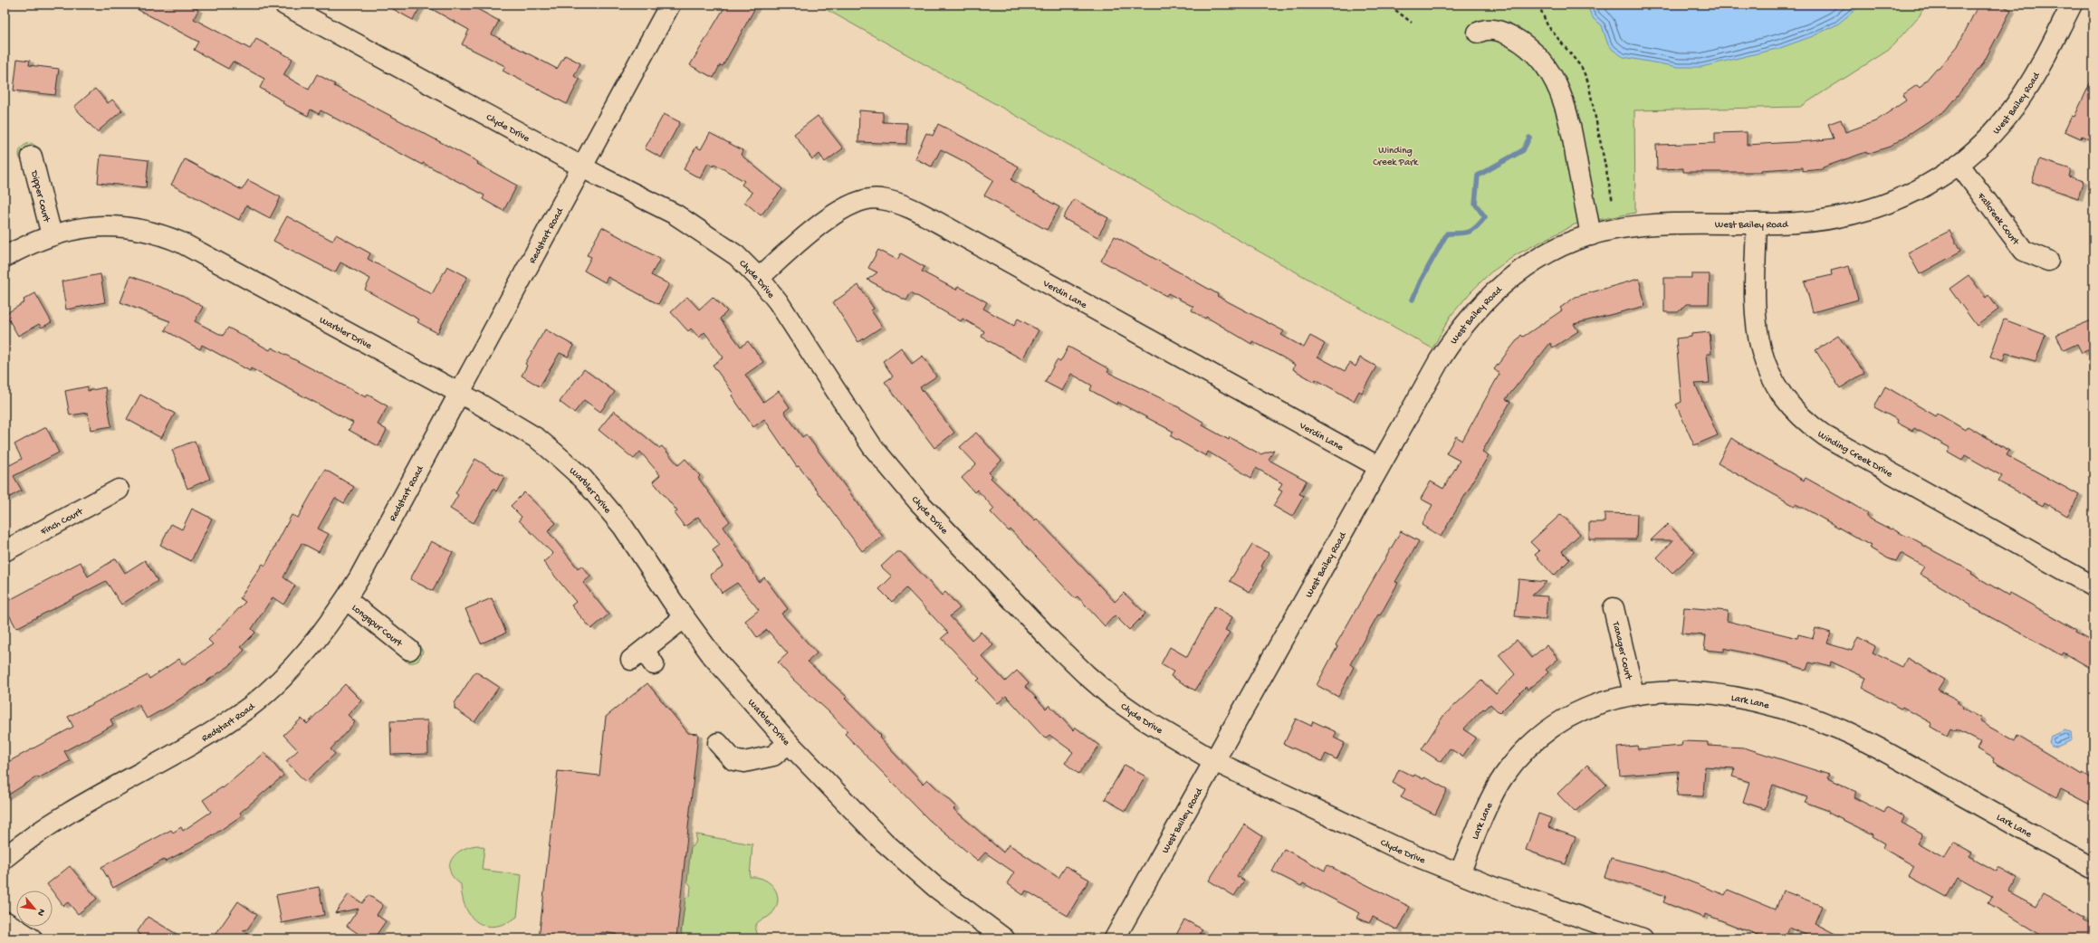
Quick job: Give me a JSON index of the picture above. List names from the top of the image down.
{
  "streets": {
    "street": [
      "West Bailey Road",
      "Clyde Drive",
      "Dipper Court",
      "Fallcreek Court",
      "Redstart Road",
      "Verdin Lane",
      "Warbler Drive",
      "Winding Creek Drive",
      "Finch Court",
      "Longspur Court",
      "Tanager Court",
      "Lark Lane"
    ]
  },
  "crossings": [
    ["West Bailey Road", "Clyde Drive"],
    ["West Bailey Road", "Fallcreek Court"],
    ["West Bailey Road", "Verdin Lane"],
    ["West Bailey Road", "Winding Creek Drive"],
    ["Clyde Drive", "Redstart Road"],
    ["Clyde Drive", "Verdin Lane"],
    ["Clyde Drive", "Lark Lane"],
    ["Dipper Court", "Warbler Drive"],
    ["Redstart Road", "Warbler Drive"],
    ["Redstart Road", "Longspur Court"],
    ["Tanager Court", "Lark Lane"]
  ],
  "parks": ["Winding Creek Park"],
  "north": "bottom right"
}
